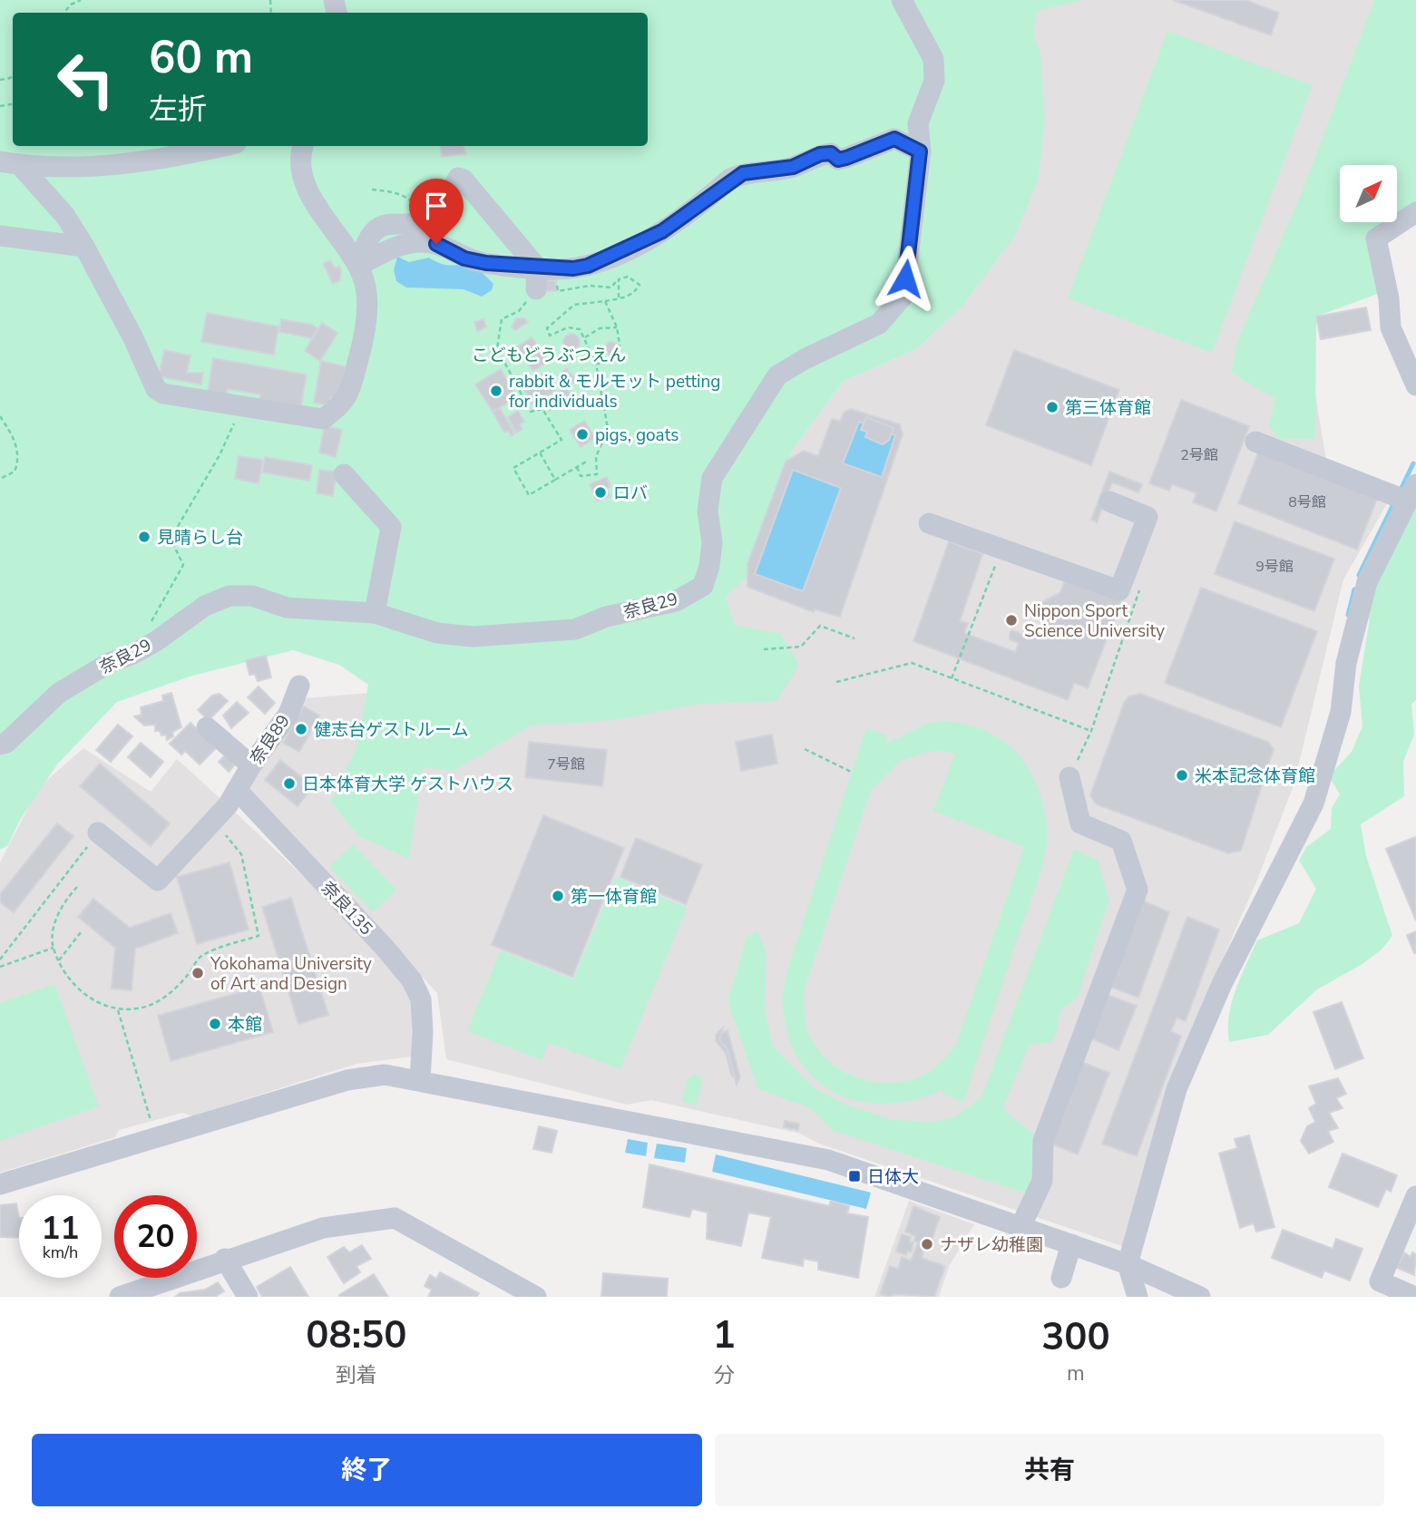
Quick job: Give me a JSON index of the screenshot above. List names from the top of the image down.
{
  "streets": {
    "street": ["奈良29", "奈良89", "奈良135"]
  },
  "crossings": [
    ["奈良89", "奈良135"]
  ],
  "parks": ["こどもどうぶつえん"],
  "places": {
    "other": [
      "rabbit & モルモット petting for individuals",
      "第三体育館",
      "pigs, goats",
      "ロバ",
      "見晴らし台",
      "Nippon Sport Science University",
      "健志台ゲストルーム",
      "米本記念体育館",
      "日本体育大学 ゲストハウス",
      "第一体育館",
      "Yokohama University of Art and Design",
      "本館",
      "ナザレ幼稚園"
    ],
    "transit": ["日体大"]
  },
  "house_numbers": [
    "2号館",
    "8号館",
    "9号館",
    "7号館"
  ],
  "north": "top right",
  "page": {
    "turn": ["60 m", "左折"],
    "speed": "11 km/h",
    "limit": "20",
    "eta": [
      "08:50",
      "到着",
      "1",
      "分",
      "300",
      "m"
    ],
    "buttons": ["終了", "共有"]
  }
}
